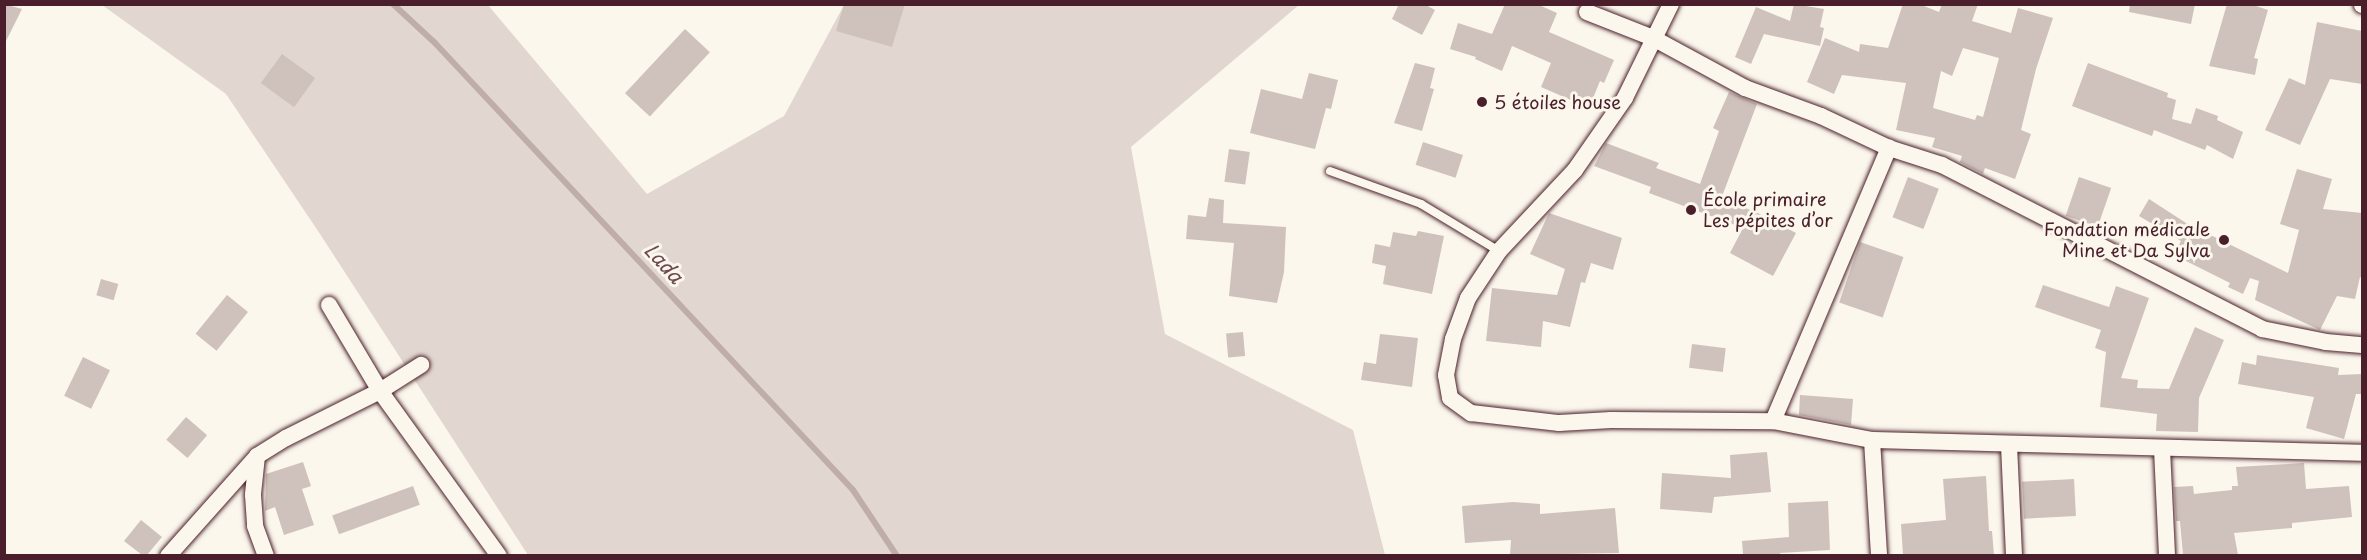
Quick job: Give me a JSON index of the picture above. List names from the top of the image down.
{
  "water": ["Lada"],
  "places": ["5 étoiles house", "École primaire Les pépites d’or", "Fondation médicale Mine et Da Sylva"]
}
